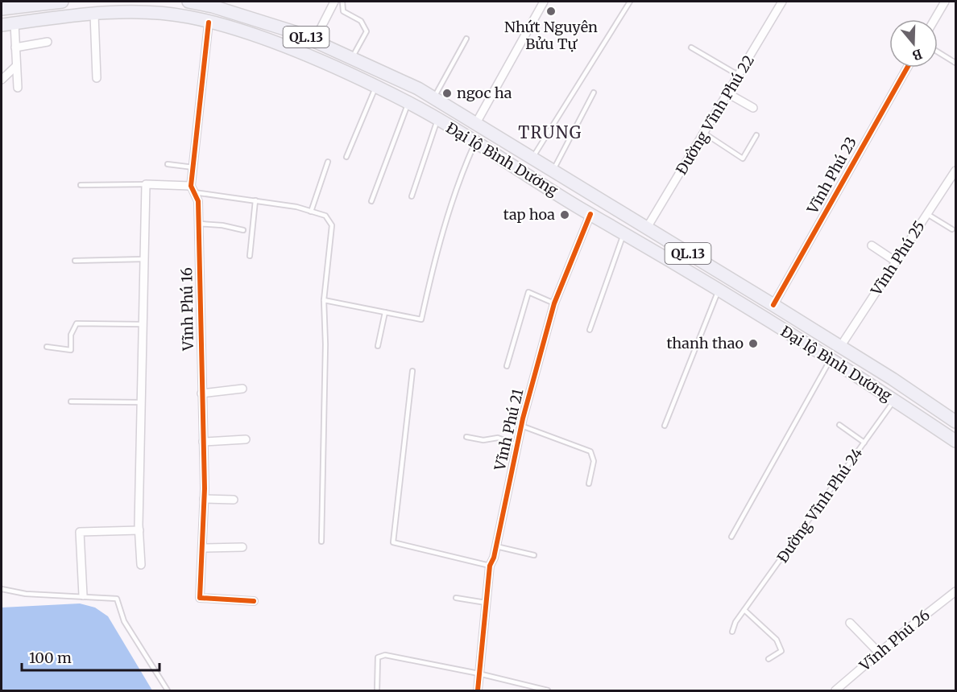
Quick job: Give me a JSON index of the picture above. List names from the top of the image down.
{
  "streets": {
    "highway": ["QL.13", "Đại lộ Bình Dương"],
    "street": [
      "Đường Vĩnh Phú 22",
      "Vĩnh Phú 23",
      "Vĩnh Phú 25",
      "Vĩnh Phú 16",
      "Vĩnh Phú 21",
      "Vĩnh Phú 26"
    ],
    "lane": ["Đường Vĩnh Phú 24"]
  },
  "crossings": [
    ["Đường Vĩnh Phú 22", "Đại lộ Bình Dương"],
    ["Đại lộ Bình Dương", "Vĩnh Phú 23"],
    ["Đại lộ Bình Dương", "Vĩnh Phú 25"],
    ["Đại lộ Bình Dương", "Vĩnh Phú 16"],
    ["Đại lộ Bình Dương", "Vĩnh Phú 21"],
    ["Đại lộ Bình Dương", "Đường Vĩnh Phú 24"]
  ],
  "districts": ["TRUNG"],
  "places": [
    "Nhứt Nguyên Bửu Tự",
    "ngoc ha",
    "tap hoa",
    "thanh thao"
  ],
  "scale_bar": "100 m",
  "north": "bottom"
}
